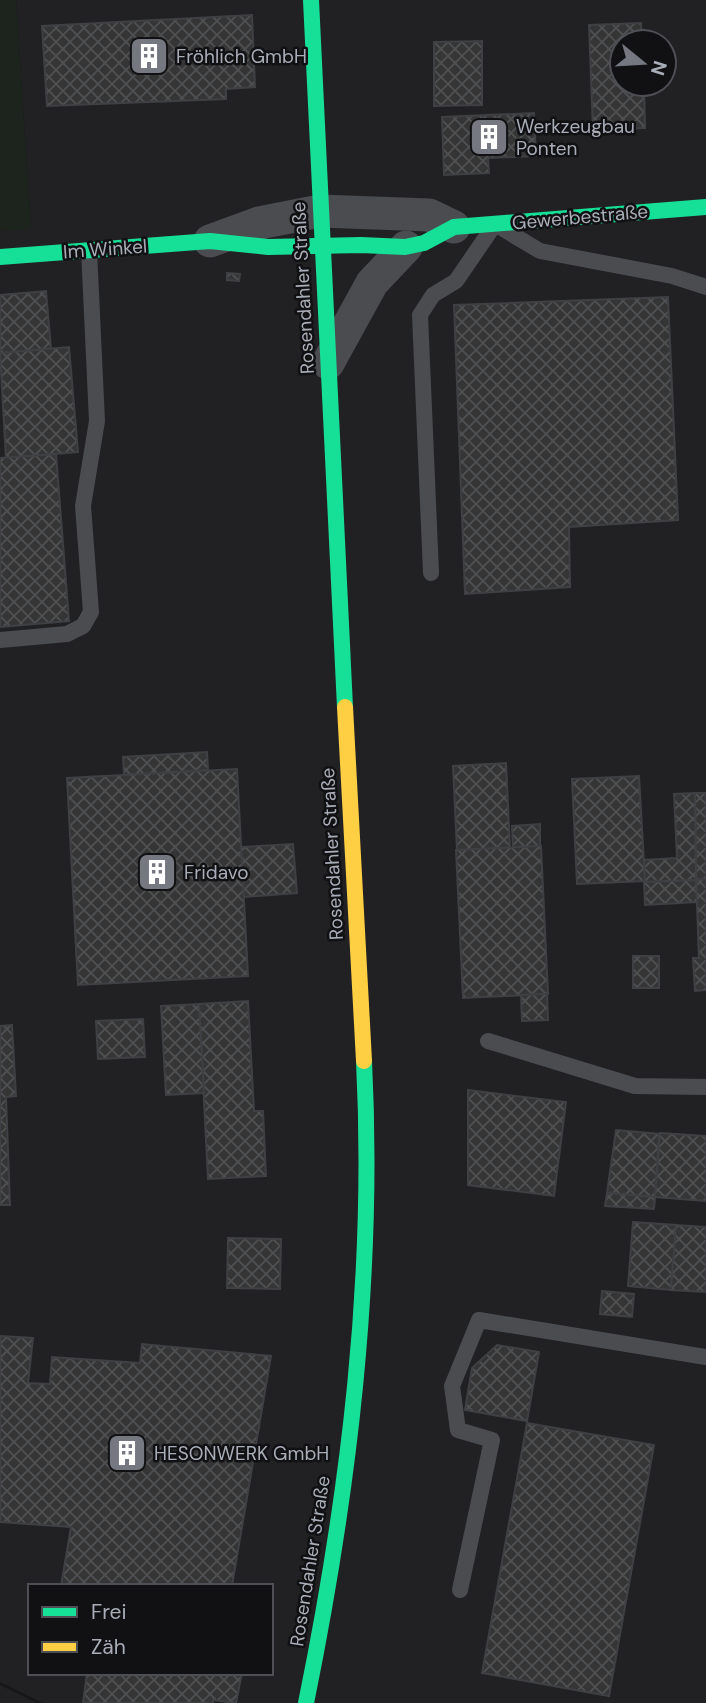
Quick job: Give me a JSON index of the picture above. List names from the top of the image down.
{
  "streets": {
    "main road": ["Gewerbestraße", "Im Winkel", "Rosendahler Straße"]
  },
  "crossings": [
    ["Gewerbestraße", "Im Winkel"],
    ["Gewerbestraße", "Rosendahler Straße"],
    ["Im Winkel", "Rosendahler Straße"]
  ],
  "places": {
    "building": [
      "Fröhlich GmbH",
      "Werkzeugbau Ponten",
      "Fridavo",
      "HESONWERK GmbH"
    ]
  },
  "legend": ["Frei", "Zäh"],
  "north": "right"
}
